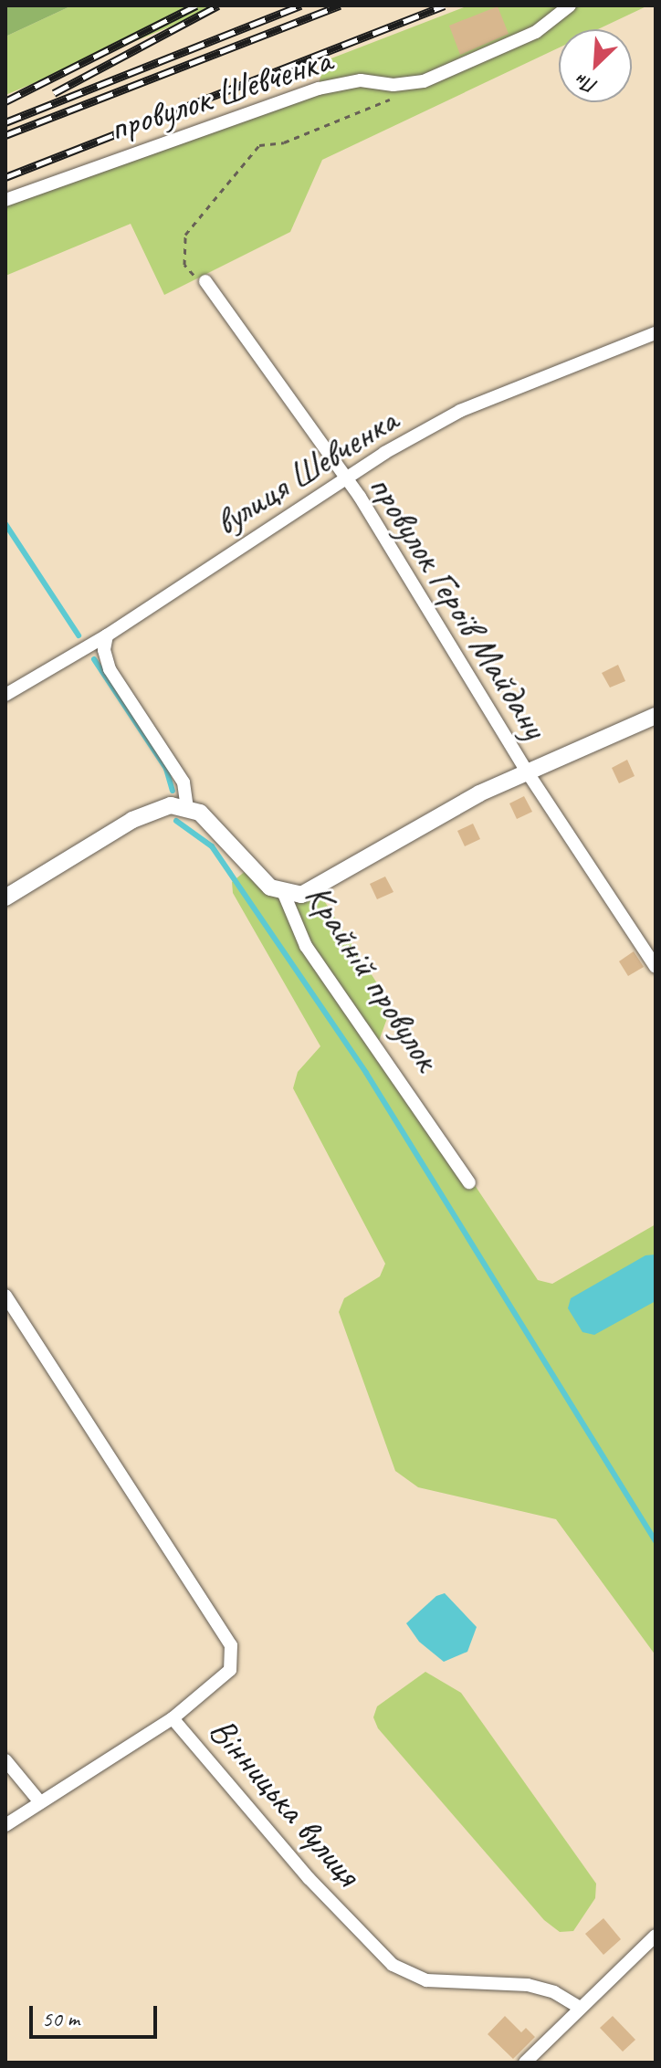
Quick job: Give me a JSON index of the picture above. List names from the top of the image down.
{
  "streets": {
    "street": [
      "провулок Шевченка",
      "вулиця Шевченка",
      "провулок Героїв Майдану",
      "Крайній провулок",
      "Вінницька вулиця"
    ]
  },
  "crossings": [
    ["вулиця Шевченка", "провулок Героїв Майдану"]
  ],
  "scale_bar": "50 m",
  "north": "bottom left"
}
